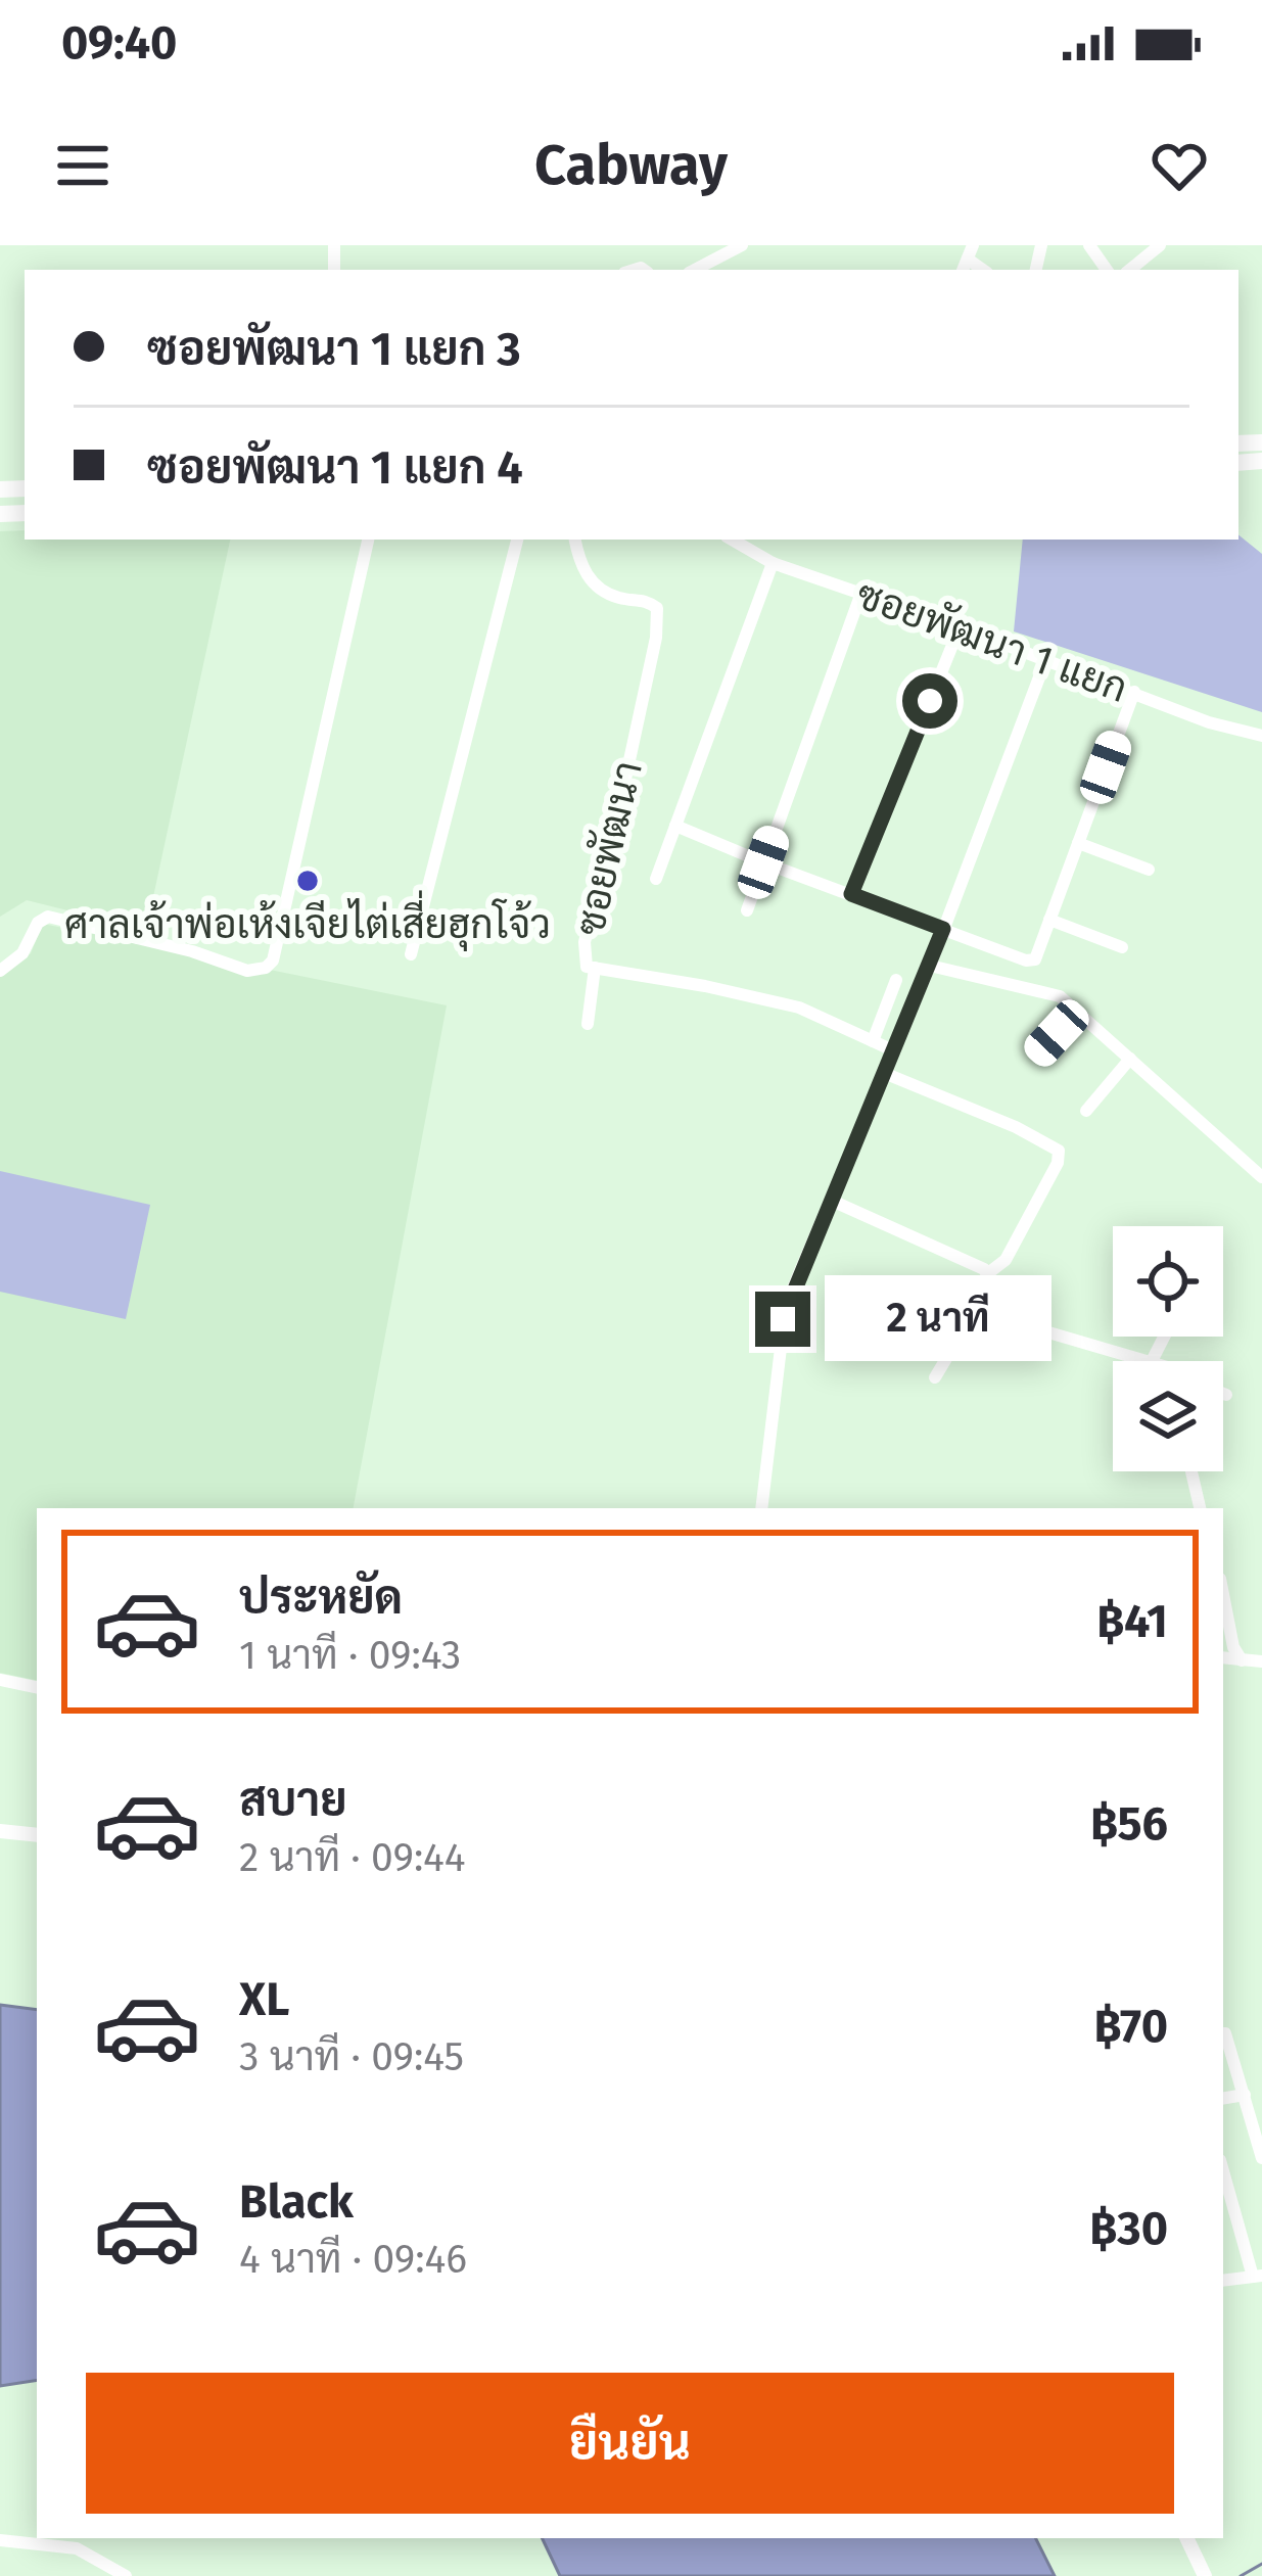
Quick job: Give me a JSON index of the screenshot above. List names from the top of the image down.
{
  "streets": {
    "street": ["ซอยพัฒนา 1 แยก", "ซอยพัฒนา"]
  },
  "places": ["ศาลเจ้าพ่อเห้งเจียไต่เสี่ยฮุกโจ้ว"],
  "page": {
    "status": "09:40",
    "header": "Cabway",
    "banner": ["ซอยพัฒนา 1 แยก 3", "ซอยพัฒนา 1 แยก 4"],
    "bubble": "2 นาที",
    "list": [
      {
        "name": "ประหยัด",
        "note": "1 นาที · 09:43",
        "value": "฿41"
      },
      {
        "name": "สบาย",
        "note": "2 นาที · 09:44",
        "value": "฿56"
      },
      {
        "name": "XL",
        "note": "3 นาที · 09:45",
        "value": "฿70"
      },
      {
        "name": "Black",
        "note": "4 นาที · 09:46",
        "value": "฿30"
      }
    ],
    "buttons": "ยืนยัน"
  }
}
